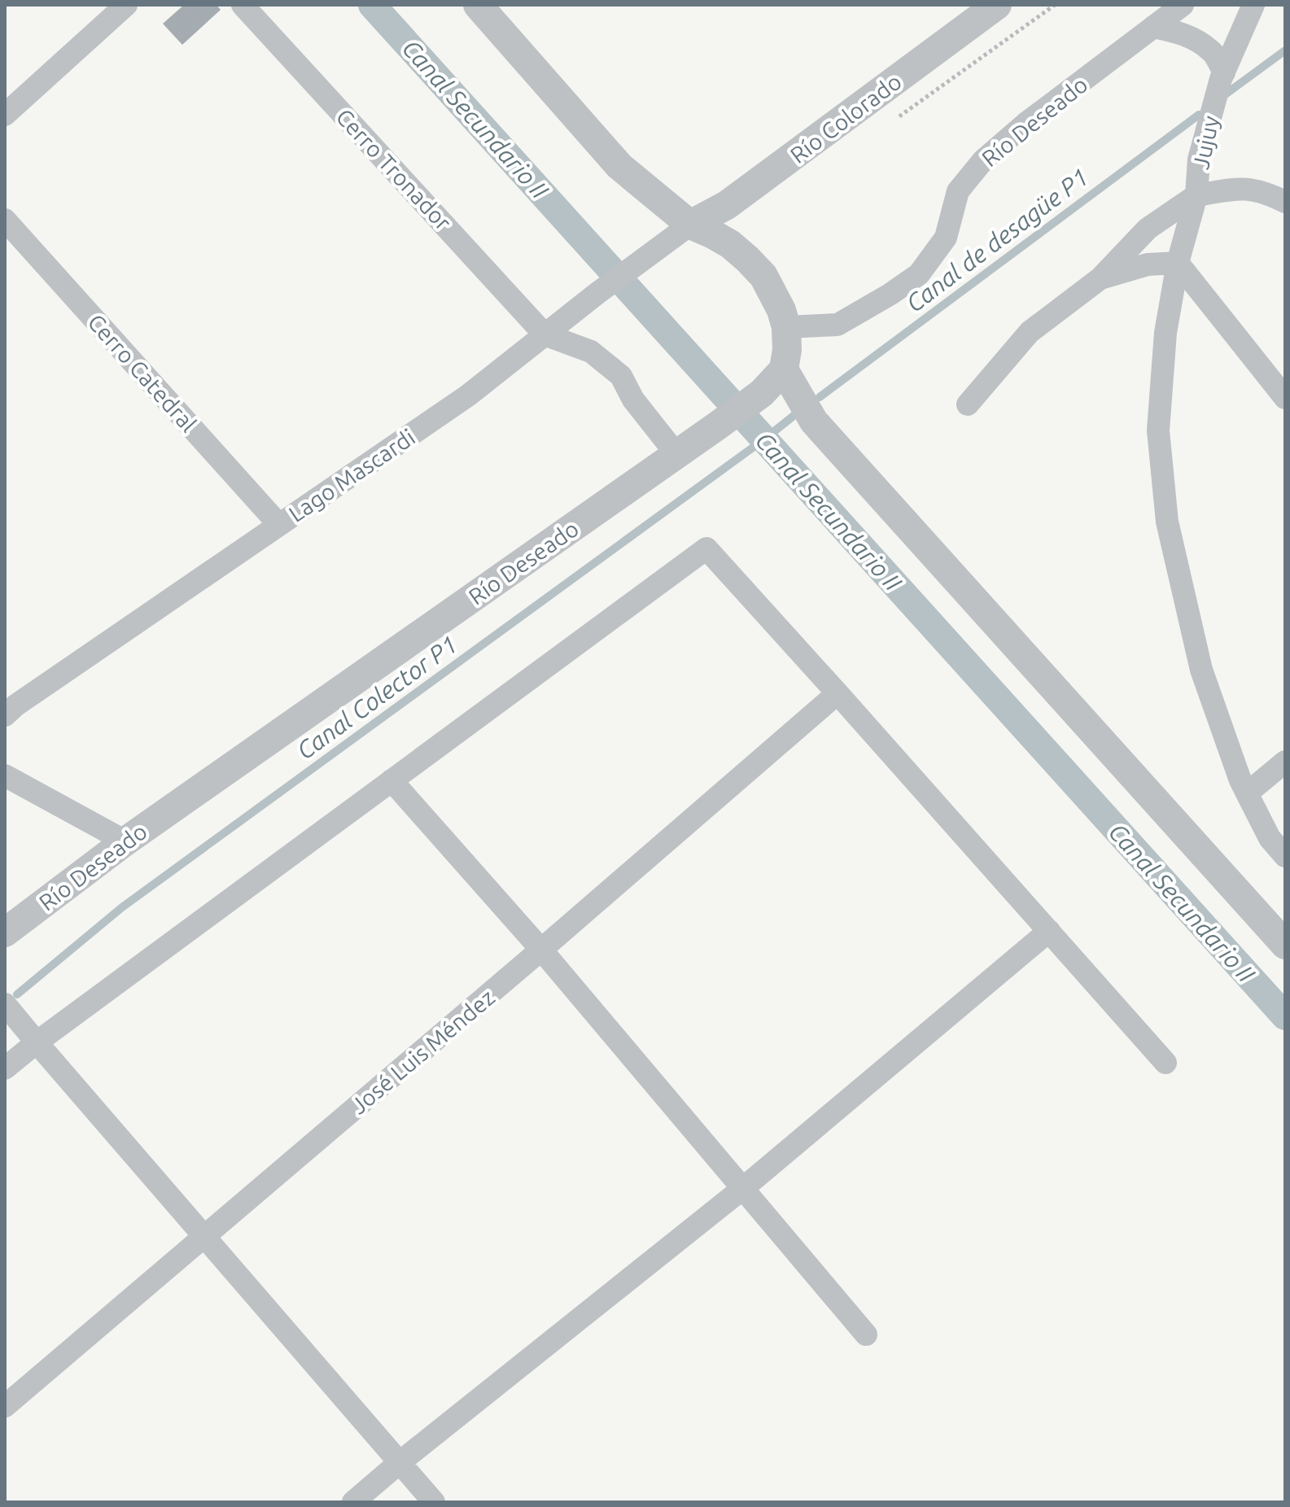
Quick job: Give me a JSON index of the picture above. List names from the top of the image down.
{
  "streets": {
    "street": [
      "Río Colorado",
      "Río Deseado",
      "Jujuy",
      "Cerro Tronador",
      "Cerro Catedral",
      "Lago Mascardi",
      "José Luis Méndez"
    ]
  },
  "crossings": [
    ["Río Colorado", "Lago Mascardi"],
    ["Cerro Tronador", "Lago Mascardi"],
    ["Cerro Catedral", "Lago Mascardi"]
  ],
  "water": ["Canal Secundario II", "Canal de desagüe P1", "Canal Colector P1"]
}
